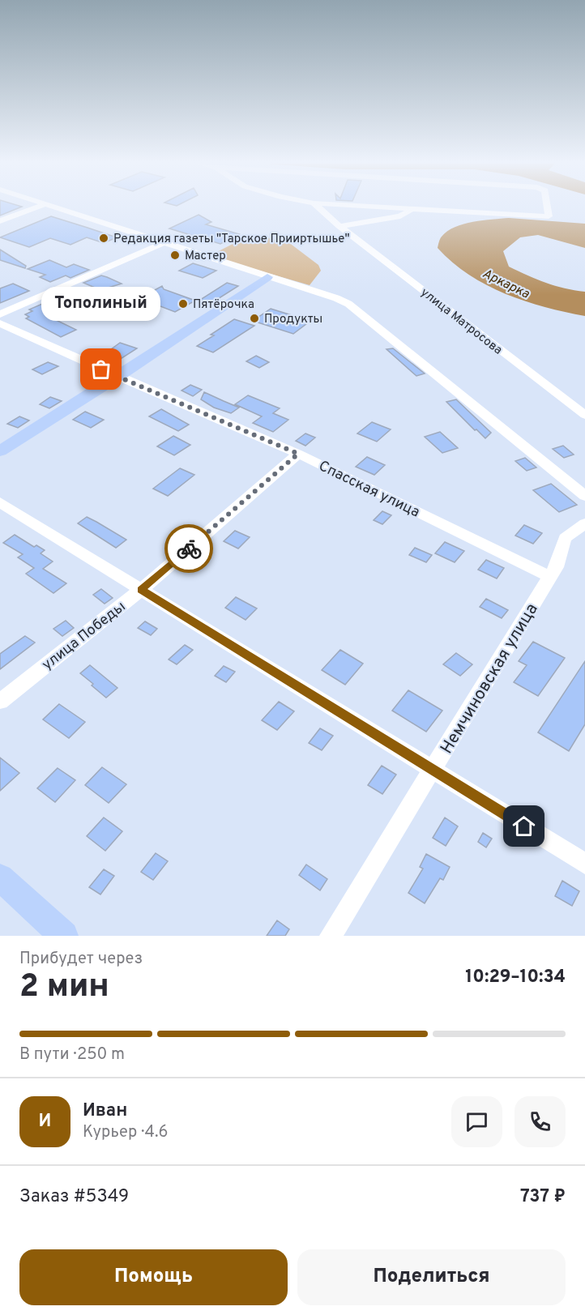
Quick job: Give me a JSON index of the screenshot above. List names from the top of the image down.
{
  "streets": {
    "street": [
      "улица Матросова",
      "Спасская улица",
      "улица Победы",
      "Немчиновская улица"
    ]
  },
  "crossings": [
    ["Спасская улица", "улица Победы"],
    ["Спасская улица", "Немчиновская улица"]
  ],
  "water": ["Аркарка"],
  "places": [
    "Редакция газеты \"Тарское Прииртышье\"",
    "Мастер",
    "Пятёрочка",
    "Продукты",
    "Тополиный"
  ],
  "page": {
    "bubble": "Тополиный",
    "heading": ["2 мин", "Прибудет через", "10:29–10:34"],
    "panel": [
      "Иван",
      "Курьер · 4.6",
      "Заказ #5349",
      "737 ₽"
    ],
    "bar": "В пути · 250 m",
    "round": "И",
    "buttons": ["Помощь", "Поделиться"]
  }
}
